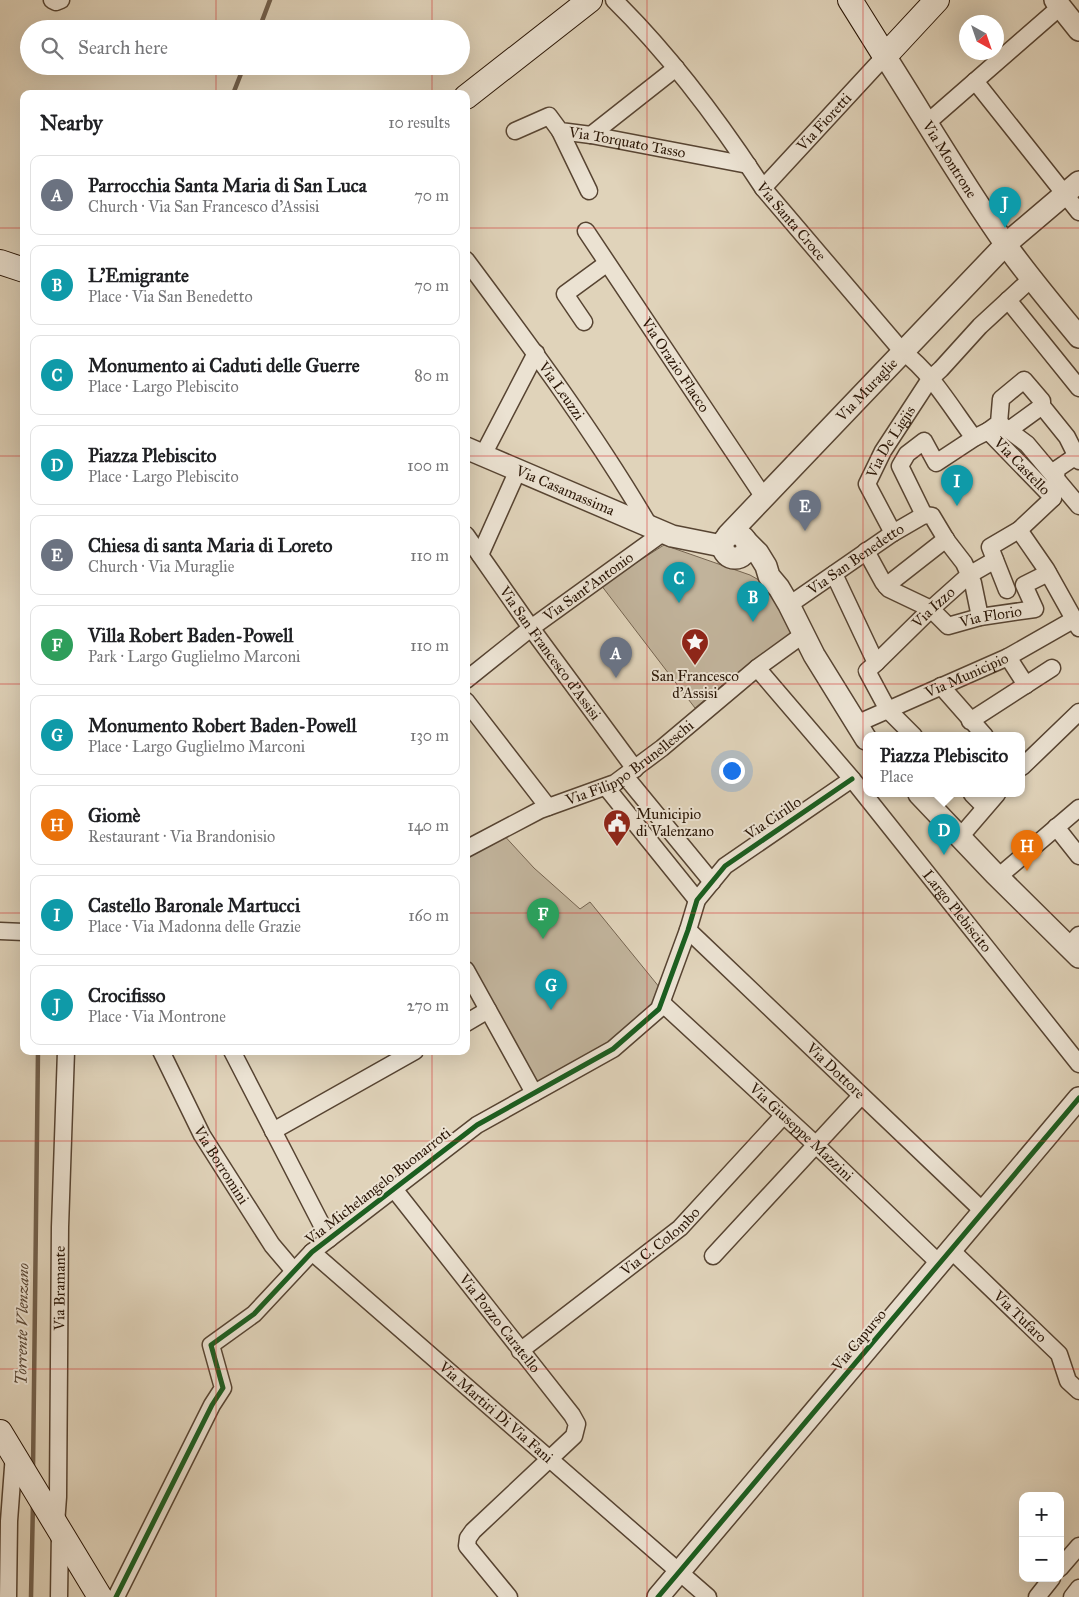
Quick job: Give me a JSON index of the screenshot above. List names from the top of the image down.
{
  "streets": {
    "main road": ["Via Montrone"],
    "street": [
      "Via Fioretti",
      "Via Torquato Tasso",
      "Via Santa Croce",
      "Via Orazio Flacco",
      "Via Muraglie",
      "Via Leuzzi",
      "Via De Ligjis",
      "Via Castello",
      "Via Casamassima",
      "Via San Benedetto",
      "Via Sant'Antonio",
      "Via Izzo",
      "Via Florio",
      "Via San Francesco d'Assisi",
      "Via Municipio",
      "Via Filippo Brunelleschi",
      "Via Cirillo",
      "Largo Plebiscito",
      "Via Dottore",
      "Via Giuseppe Mazzini",
      "Via Borromini",
      "Via Michelangelo Buonarroti",
      "Via C. Colombo",
      "Via Bramante",
      "Via Tufaro",
      "Via Pozzo Caratello",
      "Via Capurso",
      "Via Martiri Di Via Fani"
    ]
  },
  "crossings": [
    ["Via Fioretti", "Via Montrone"],
    ["Via Fioretti", "Via Santa Croce"],
    ["Via Torquato Tasso", "Via Santa Croce"],
    ["Via Montrone", "Via Muraglie"],
    ["Via Santa Croce", "Via Muraglie"],
    ["Via Santa Croce", "Via De Ligjis"],
    ["Via Santa Croce", "Via Castello"],
    ["Via Orazio Flacco", "Via Muraglie"],
    ["Via Leuzzi", "Via Casamassima"],
    ["Via Leuzzi", "Via Sant'Antonio"],
    ["Via De Ligjis", "Via San Benedetto"],
    ["Via Castello", "Via San Benedetto"],
    ["Via Casamassima", "Via Sant'Antonio"],
    ["Via Sant'Antonio", "Via San Francesco d'Assisi"],
    ["Via Izzo", "Via Florio"],
    ["Via San Francesco d'Assisi", "Via Filippo Brunelleschi"],
    ["Via San Francesco d'Assisi", "Via Cirillo"],
    ["Via Filippo Brunelleschi", "Largo Plebiscito"],
    ["Via Cirillo", "Largo Plebiscito"],
    ["Via Dottore", "Via Capurso"],
    ["Via Giuseppe Mazzini", "Via Michelangelo Buonarroti"],
    ["Via Giuseppe Mazzini", "Via C. Colombo"],
    ["Via Giuseppe Mazzini", "Via Tufaro"],
    ["Via Giuseppe Mazzini", "Via Capurso"],
    ["Via Borromini", "Via Michelangelo Buonarroti"],
    ["Via Michelangelo Buonarroti", "Via Pozzo Caratello"],
    ["Via Michelangelo Buonarroti", "Via Martiri Di Via Fani"],
    ["Via C. Colombo", "Via Pozzo Caratello"],
    ["Via Tufaro", "Via Capurso"],
    ["Via Pozzo Caratello", "Via Martiri Di Via Fani"],
    ["Via Capurso", "Via Martiri Di Via Fani"]
  ],
  "water": ["Torrente Vlenzano"],
  "places": {
    "place": ["San Francesco d'Assisi"],
    "public building": ["Municipio di Valenzano"]
  },
  "north": "bottom right",
  "page": {
    "search": "Search here",
    "heading": ["Nearby", "10 results"],
    "list": [
      {
        "mark": "A",
        "name": "Parrocchia Santa Maria di San Luca",
        "note": "Church · Via San Francesco d'Assisi",
        "value": "70 m"
      },
      {
        "mark": "B",
        "name": "L'Emigrante",
        "note": "Place · Via San Benedetto",
        "value": "70 m"
      },
      {
        "mark": "C",
        "name": "Monumento ai Caduti delle Guerre",
        "note": "Place · Largo Plebiscito",
        "value": "80 m"
      },
      {
        "mark": "D",
        "name": "Piazza Plebiscito",
        "note": "Place · Largo Plebiscito",
        "value": "100 m"
      },
      {
        "mark": "E",
        "name": "Chiesa di santa Maria di Loreto",
        "note": "Church · Via Muraglie",
        "value": "110 m"
      },
      {
        "mark": "F",
        "name": "Villa Robert Baden-Powell",
        "note": "Park · Largo Guglielmo Marconi",
        "value": "110 m"
      },
      {
        "mark": "G",
        "name": "Monumento Robert Baden-Powell",
        "note": "Place · Largo Guglielmo Marconi",
        "value": "130 m"
      },
      {
        "mark": "H",
        "name": "Giomè",
        "note": "Restaurant · Via Brandonisio",
        "value": "140 m"
      },
      {
        "mark": "I",
        "name": "Castello Baronale Martucci",
        "note": "Place · Via Madonna delle Grazie",
        "value": "160 m"
      },
      {
        "mark": "J",
        "name": "Crocifisso",
        "note": "Place · Via Montrone",
        "value": "270 m"
      }
    ],
    "pins": [
      "J",
      "I",
      "E",
      "C",
      "B",
      "A",
      "D",
      "H",
      "F",
      "G"
    ],
    "popup": ["Piazza Plebiscito", "Place"],
    "map_buttons": ["+", "−"]
  }
}
